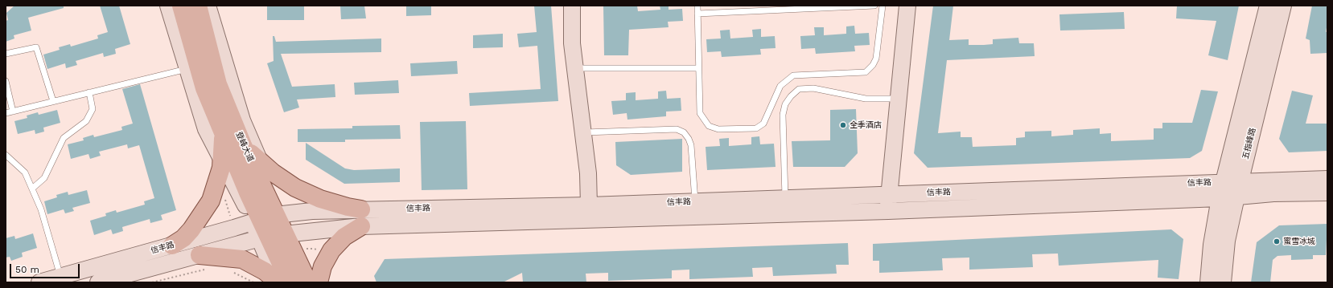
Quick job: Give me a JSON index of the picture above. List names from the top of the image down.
{
  "streets": {
    "main road": ["五指峰路", "登峰大道", "信丰路"]
  },
  "crossings": [
    ["五指峰路", "信丰路"],
    ["登峰大道", "信丰路"]
  ],
  "places": ["全季酒店", "蜜雪冰城"],
  "scale_bar": "50 m"
}
